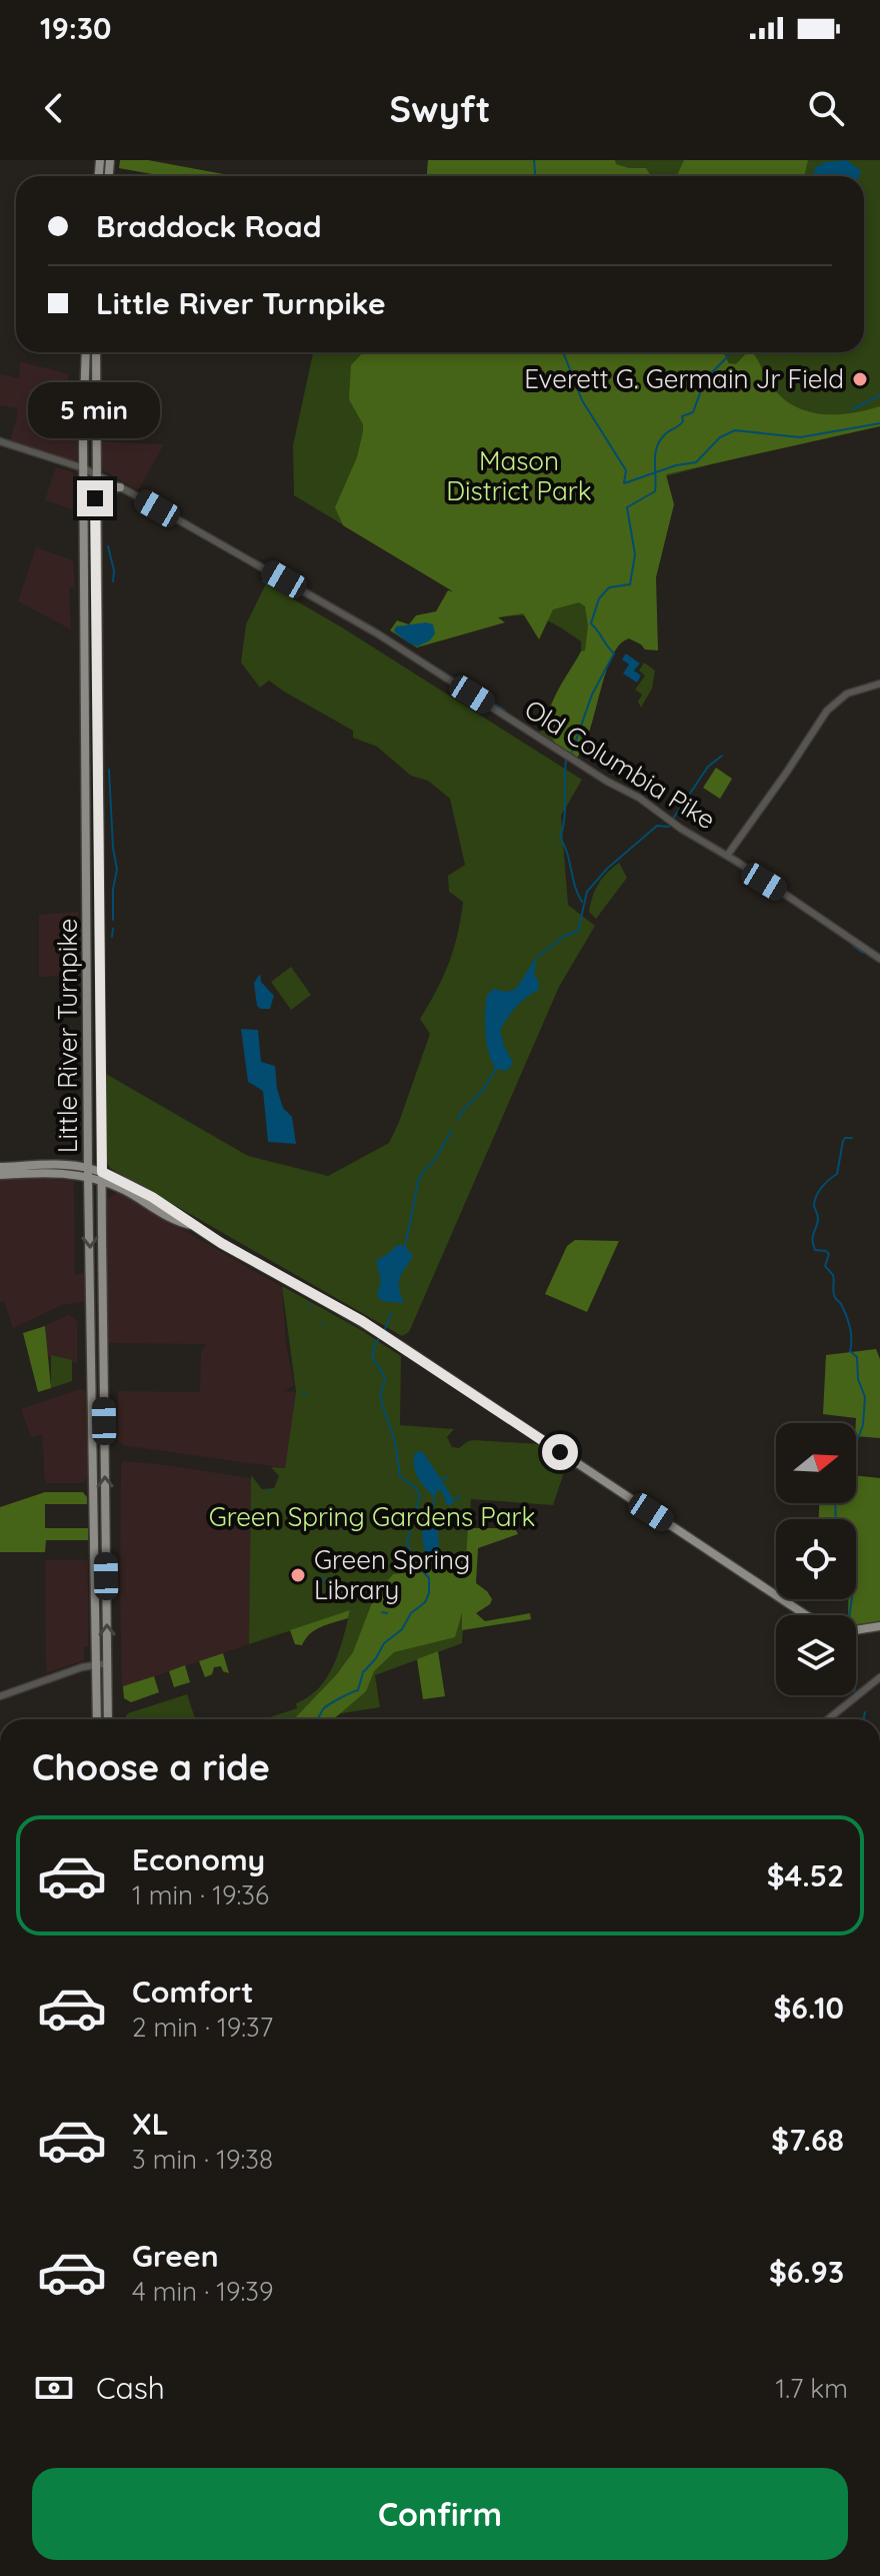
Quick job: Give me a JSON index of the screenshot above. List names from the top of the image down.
{
  "streets": {
    "main road": ["Little River Turnpike"],
    "street": ["Old Columbia Pike"]
  },
  "crossings": [
    ["Old Columbia Pike", "Little River Turnpike"]
  ],
  "parks": ["Mason District Park", "Green Spring Gardens Park"],
  "places": ["Everett G. Germain Jr Field", "Green Spring Library"],
  "north": "right",
  "page": {
    "status": "19:30",
    "header": "Swyft",
    "banner": ["Braddock Road", "Little River Turnpike"],
    "bubble": "5 min",
    "heading": "Choose a ride",
    "list": [
      {
        "name": "Economy",
        "note": "1 min · 19:36",
        "value": "$4.52"
      },
      {
        "name": "Comfort",
        "note": "2 min · 19:37",
        "value": "$6.10"
      },
      {
        "name": "XL",
        "note": "3 min · 19:38",
        "value": "$7.68"
      },
      {
        "name": "Green",
        "note": "4 min · 19:39",
        "value": "$6.93"
      }
    ],
    "pay": ["Cash", "1.7 km"],
    "buttons": "Confirm"
  }
}
